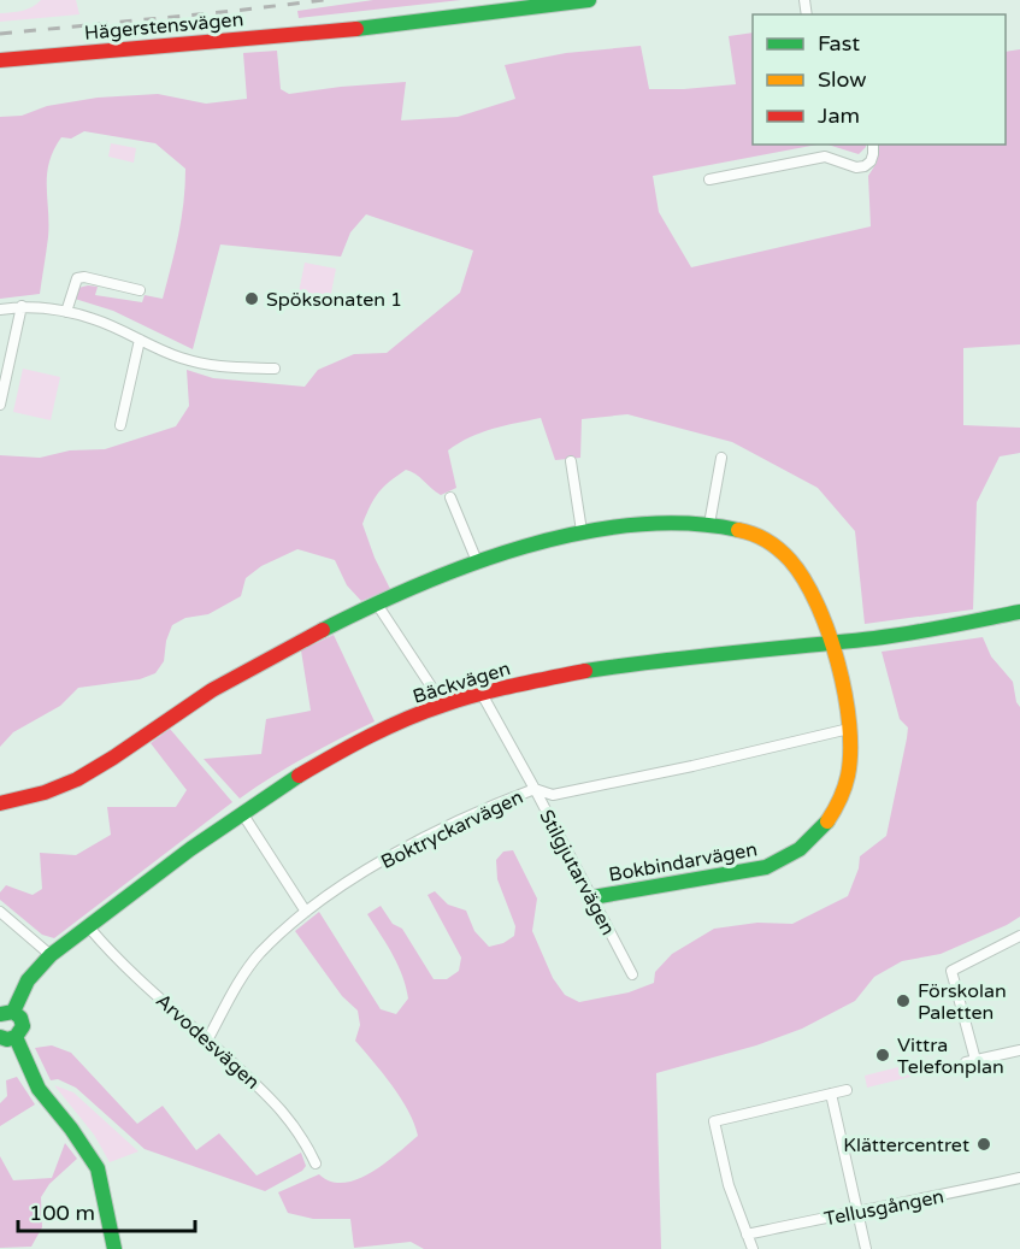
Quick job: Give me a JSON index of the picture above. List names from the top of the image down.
{
  "streets": {
    "street": [
      "Hägerstensvägen",
      "Bäckvägen",
      "Boktryckarvägen",
      "Bokbindarvägen",
      "Stilgjutarvägen",
      "Arvodesvägen",
      "Tellusgången"
    ]
  },
  "crossings": [
    ["Bäckvägen", "Bokbindarvägen"],
    ["Bäckvägen", "Stilgjutarvägen"],
    ["Bäckvägen", "Arvodesvägen"],
    ["Boktryckarvägen", "Bokbindarvägen"],
    ["Boktryckarvägen", "Stilgjutarvägen"],
    ["Boktryckarvägen", "Arvodesvägen"],
    ["Bokbindarvägen", "Stilgjutarvägen"]
  ],
  "places": [
    "Spöksonaten 1",
    "Förskolan Paletten",
    "Vittra Telefonplan",
    "Klättercentret"
  ],
  "legend": ["Fast", "Slow", "Jam"],
  "scale_bar": "100 m"
}
